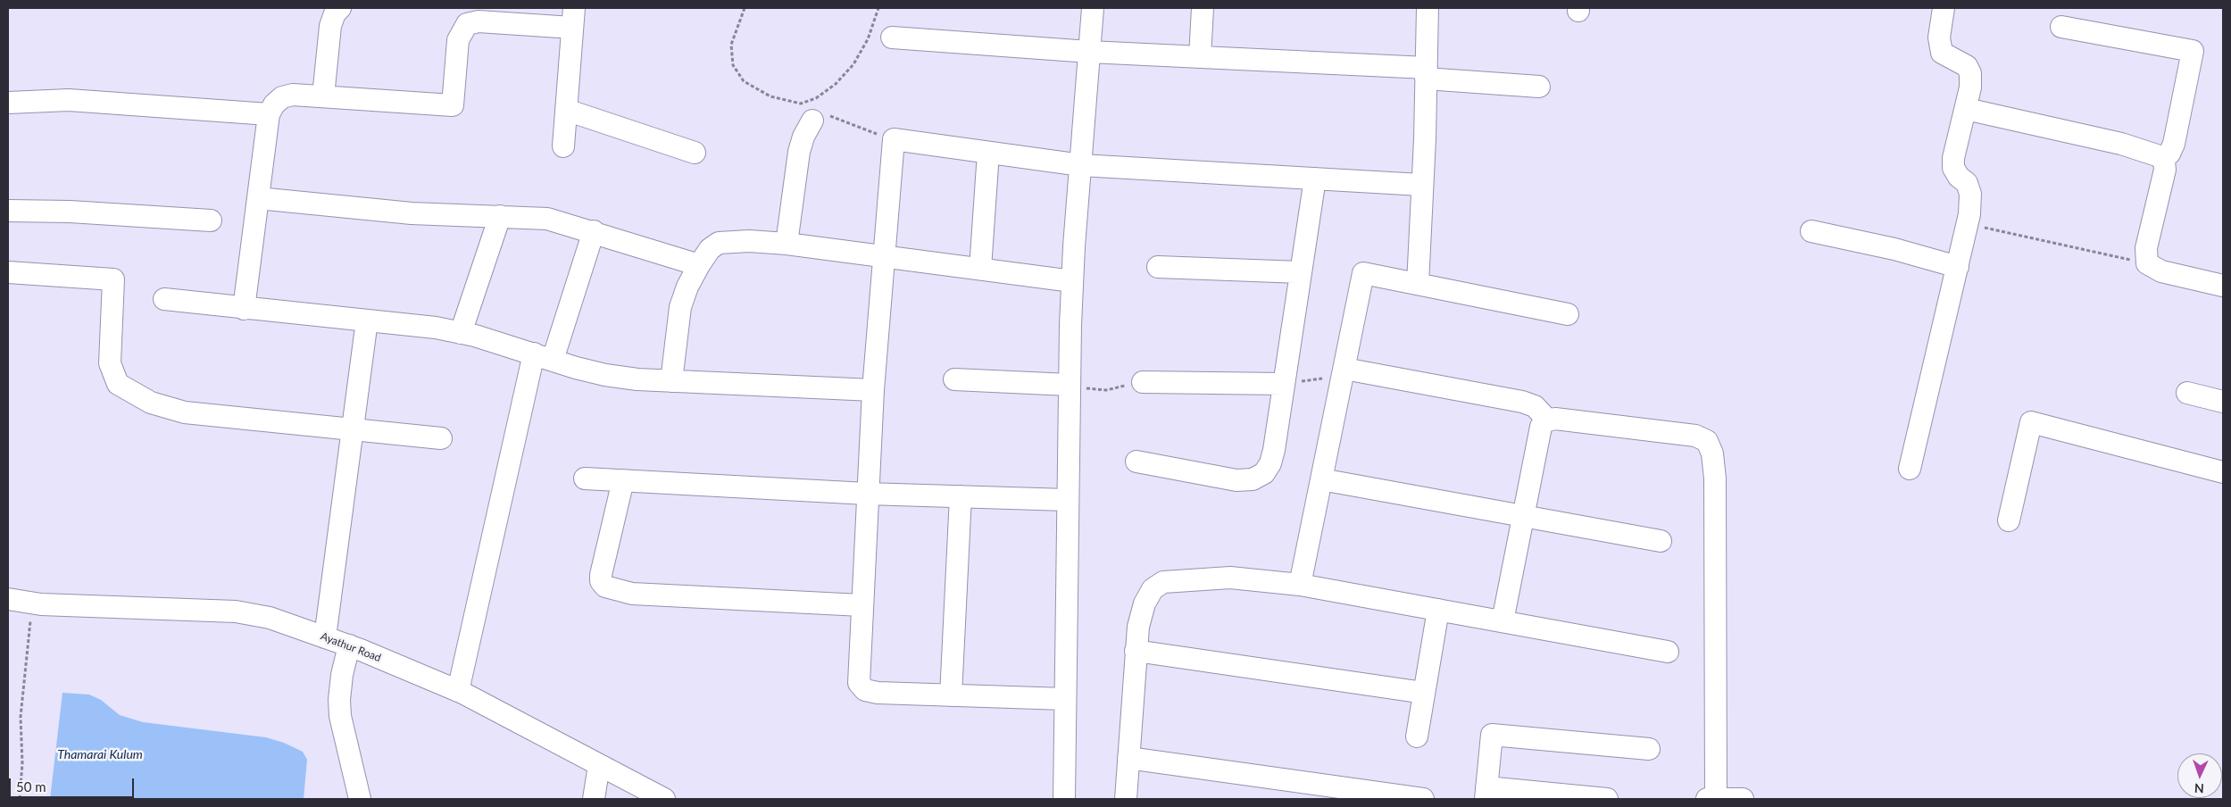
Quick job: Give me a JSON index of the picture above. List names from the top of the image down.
{
  "streets": {
    "street": ["Ayathur Road"]
  },
  "water": ["Thamarai Kulum"],
  "scale_bar": "50 m",
  "north": "bottom"
}
